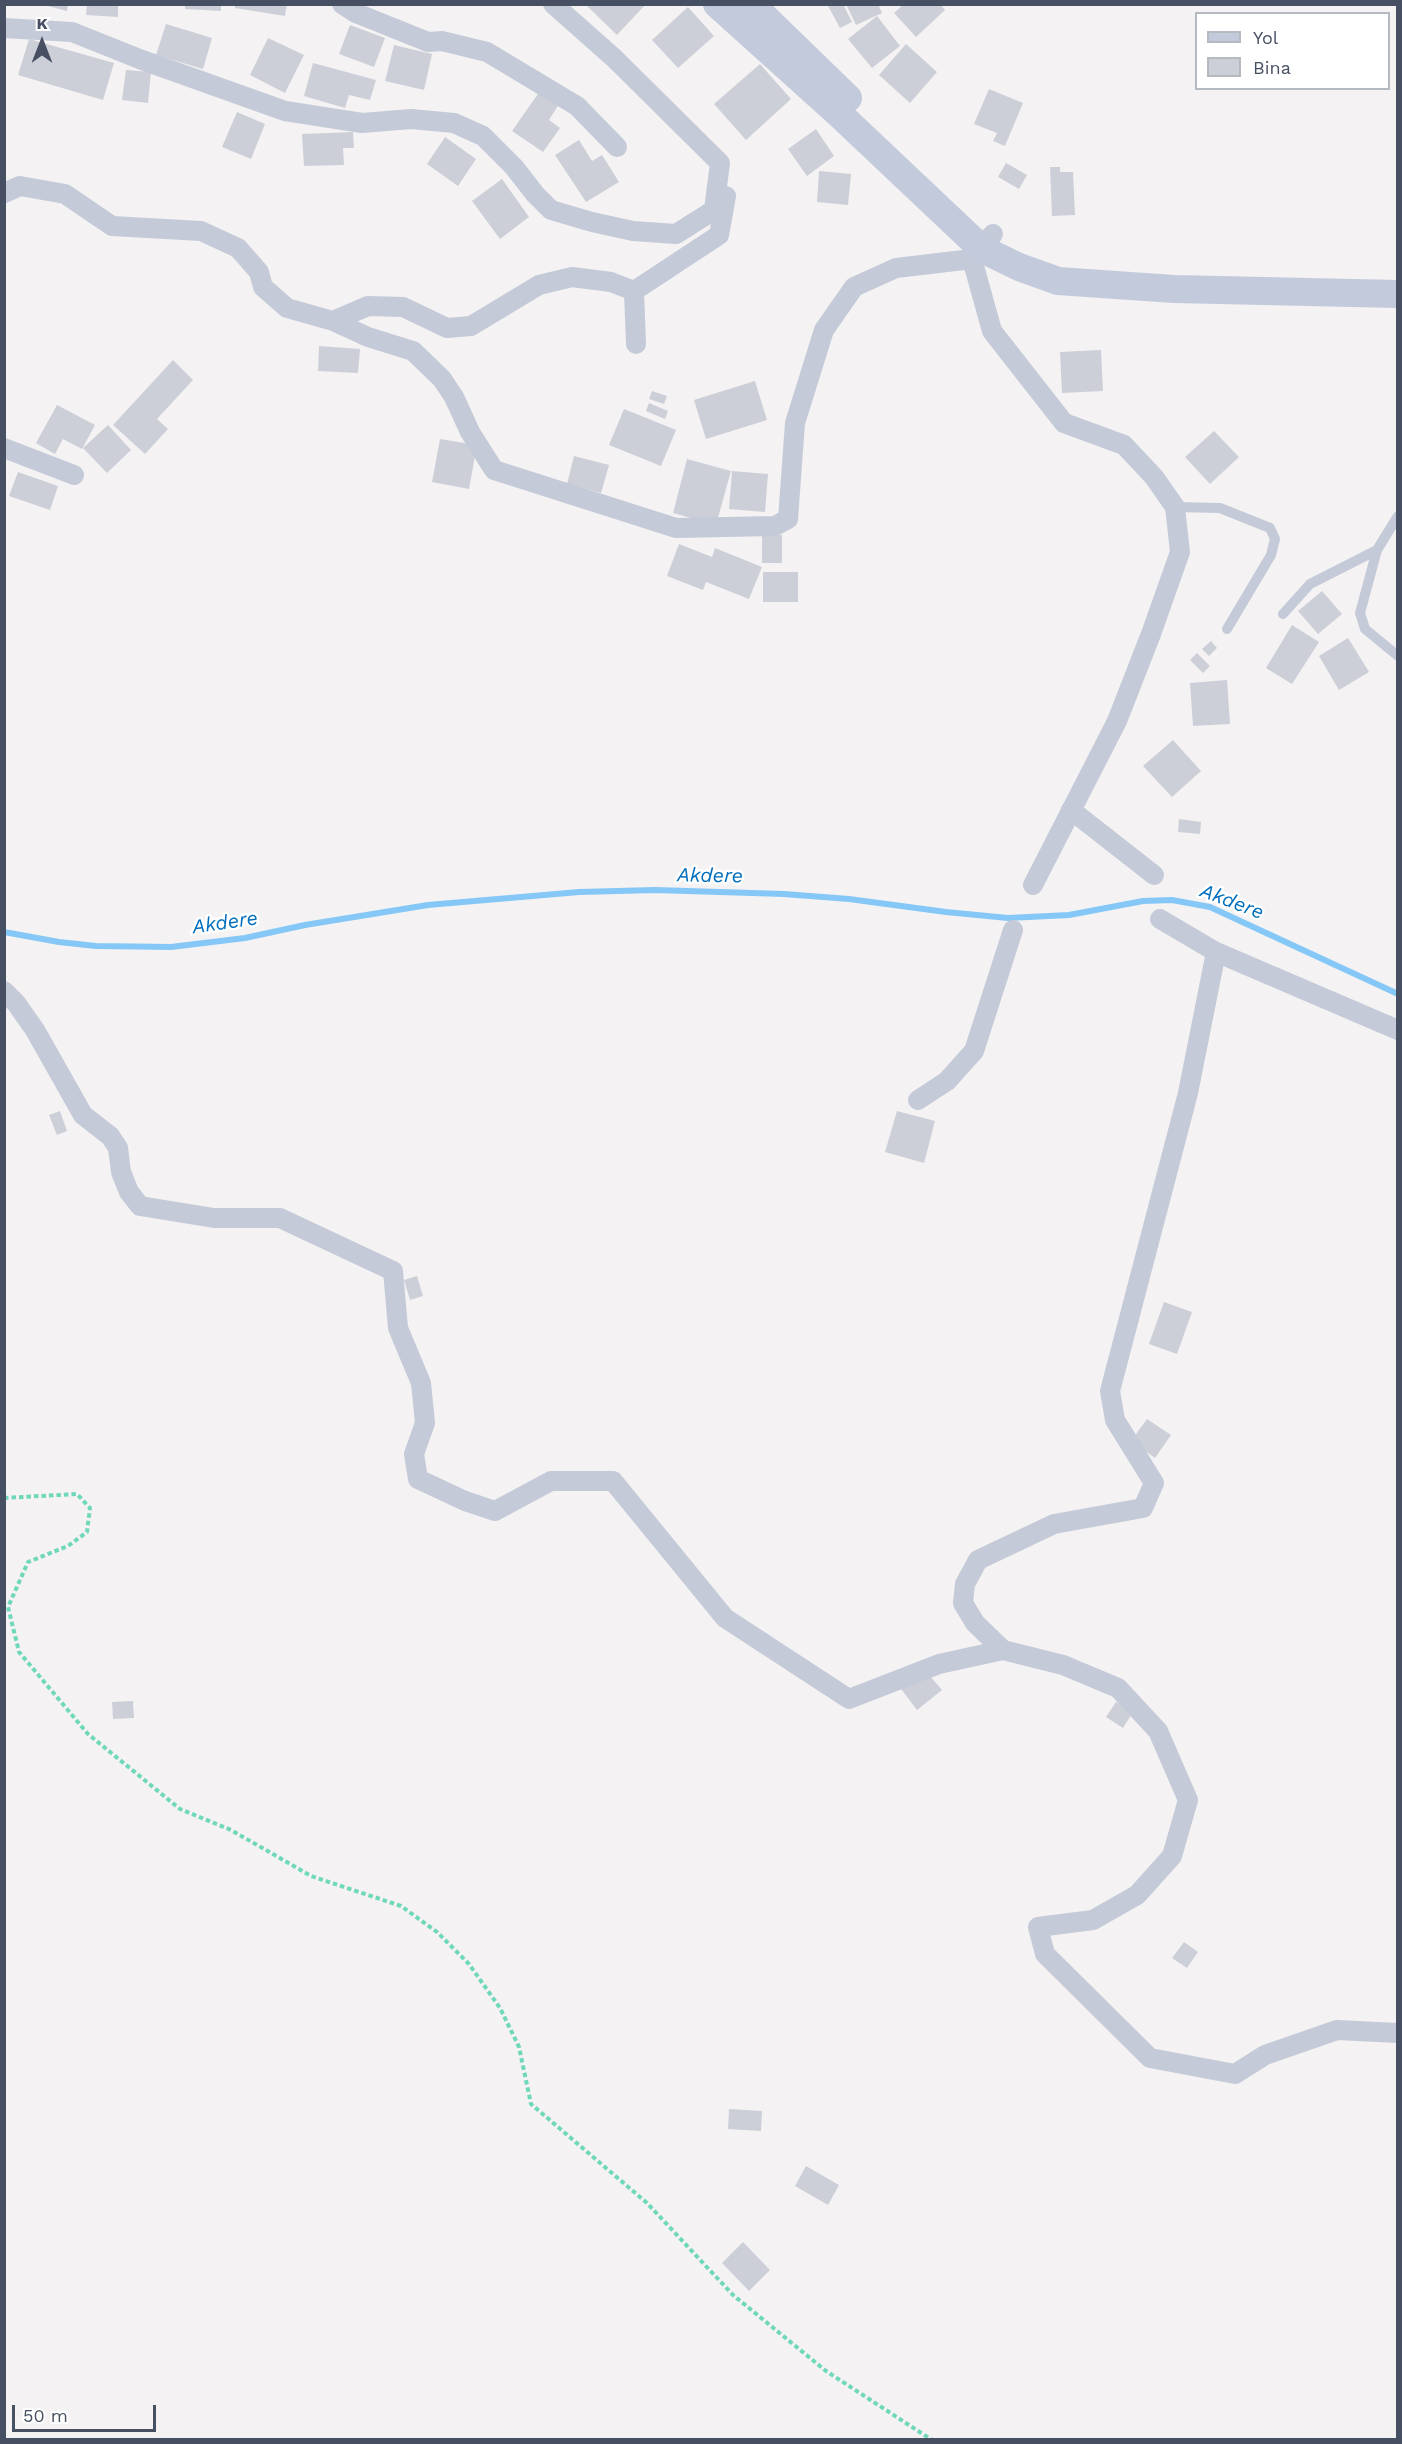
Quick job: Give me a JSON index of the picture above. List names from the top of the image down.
{
  "water": ["Akdere"],
  "legend": ["Yol", "Bina"],
  "scale_bar": "50 m",
  "north": "top"
}
